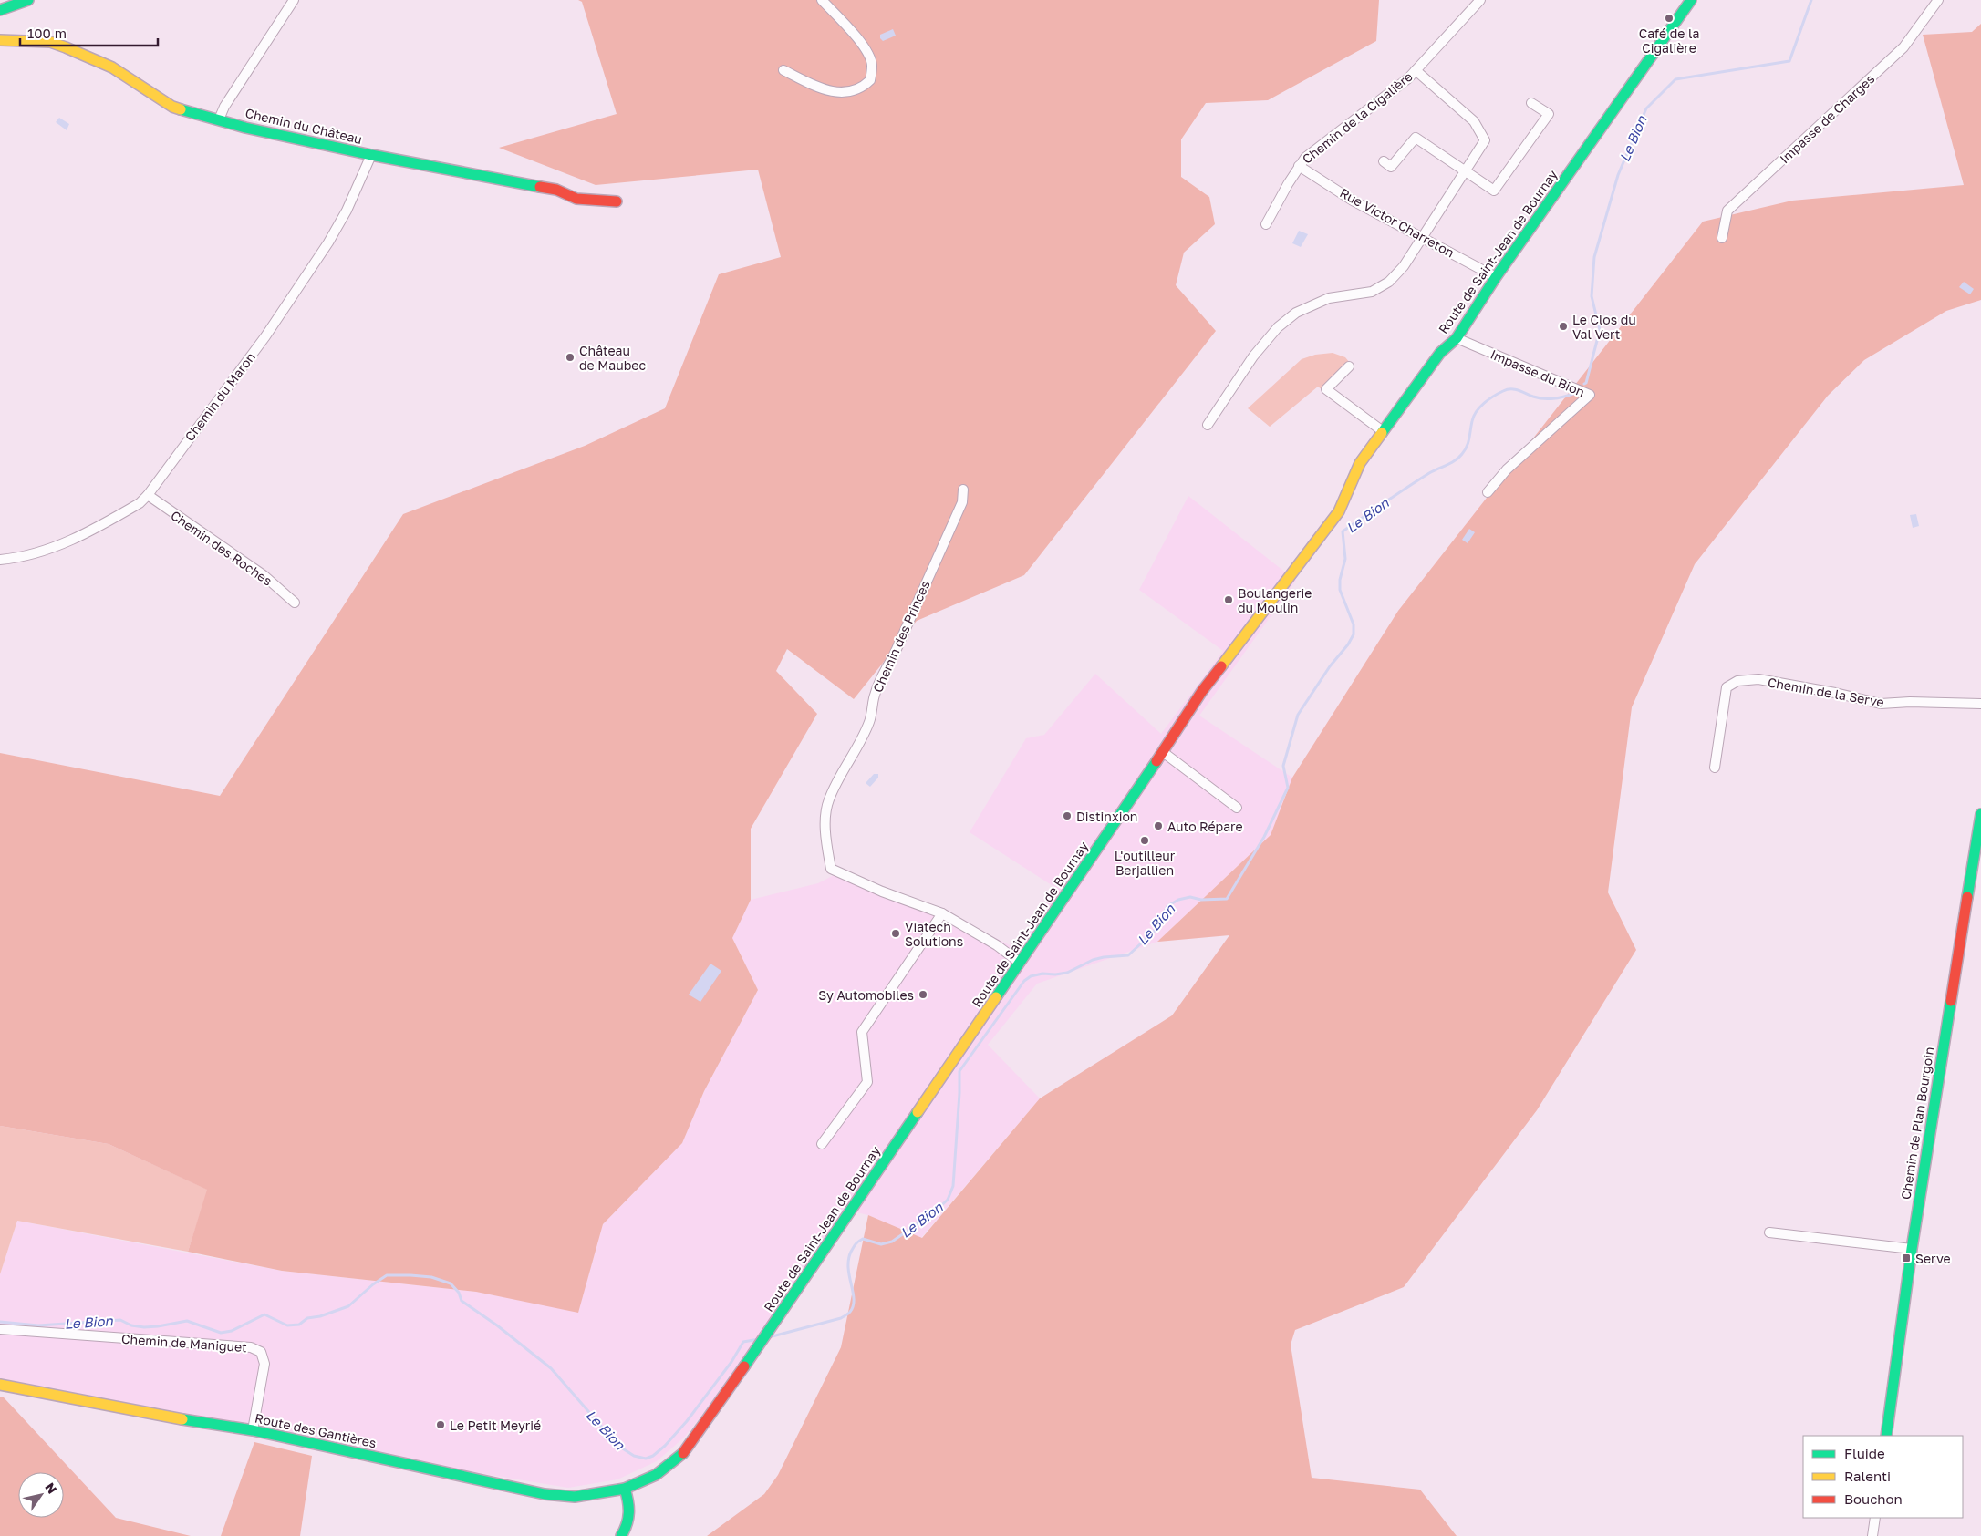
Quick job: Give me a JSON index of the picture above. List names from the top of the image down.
{
  "streets": {
    "main road": [
      "Chemin du Château",
      "Route de Saint-Jean de Bournay",
      "Chemin de Plan Bourgoin",
      "Route des Gantières"
    ],
    "street": [
      "Chemin de la Cigalière",
      "Impasse de Charges",
      "Rue Victor Charreton",
      "Impasse du Bion",
      "Chemin du Maron",
      "Chemin des Roches",
      "Chemin des Princes",
      "Chemin de la Serve",
      "Chemin de Maniguet"
    ]
  },
  "crossings": [
    ["Chemin de la Cigalière", "Rue Victor Charreton"],
    ["Chemin du Château", "Chemin du Maron"],
    ["Rue Victor Charreton", "Route de Saint-Jean de Bournay"],
    ["Route de Saint-Jean de Bournay", "Impasse du Bion"],
    ["Route de Saint-Jean de Bournay", "Chemin des Princes"],
    ["Route de Saint-Jean de Bournay", "Route des Gantières"],
    ["Chemin du Maron", "Chemin des Roches"],
    ["Chemin de Maniguet", "Route des Gantières"]
  ],
  "water": ["Le Bion"],
  "places": {
    "other": [
      "Café de la Cigalière",
      "Le Clos du Val Vert",
      "Château de Maubec",
      "Boulangerie du Moulin",
      "Distinxion",
      "Auto Répare",
      "L'outilleur Berjallien",
      "Viatech Solutions",
      "Sy Automobiles",
      "Le Petit Meyrié"
    ],
    "transit": ["Serve"]
  },
  "legend": ["Fluide", "Ralenti", "Bouchon"],
  "scale_bar": "100 m",
  "north": "top right"
}
